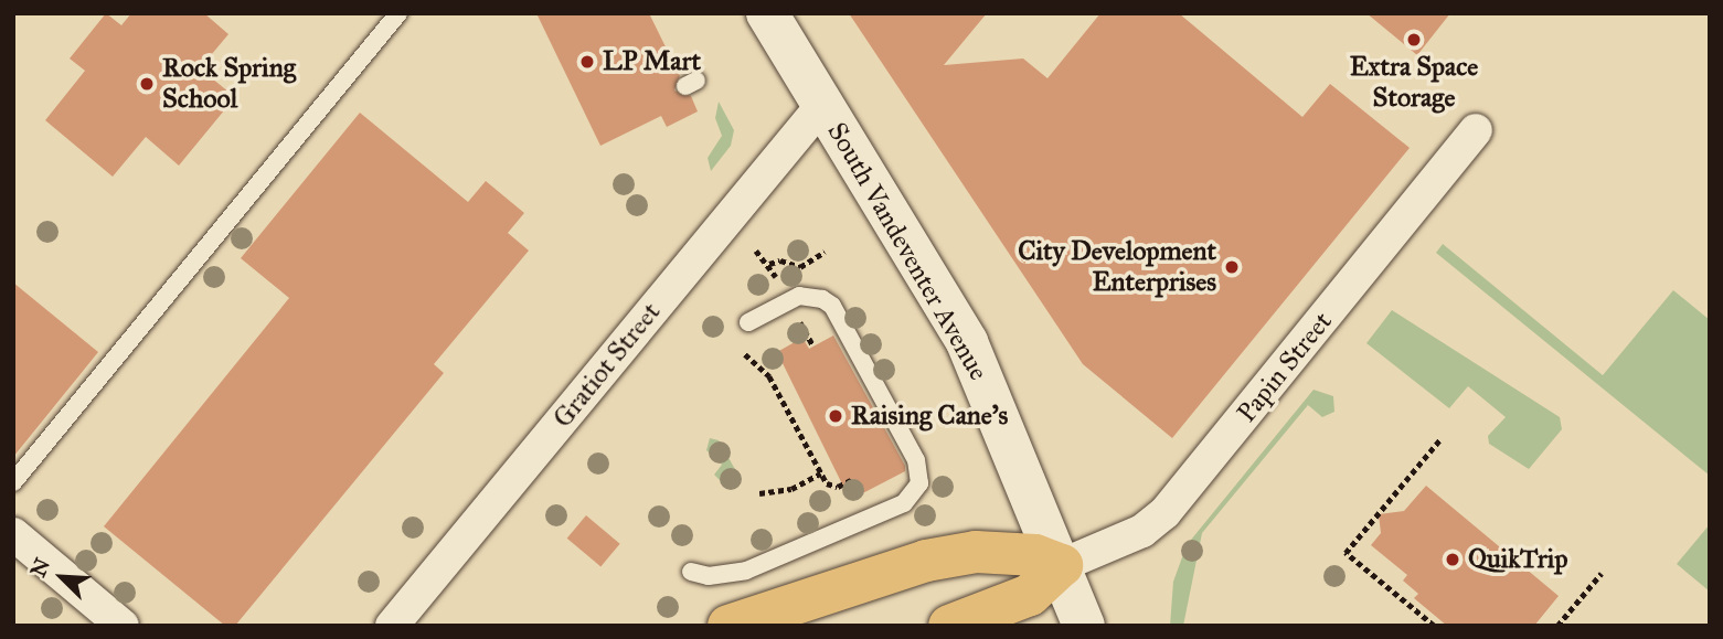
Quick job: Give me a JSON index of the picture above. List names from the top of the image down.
{
  "streets": {
    "main road": ["South Vandeventer Avenue"],
    "street": ["Gratiot Street", "Papin Street"]
  },
  "crossings": [
    ["South Vandeventer Avenue", "Gratiot Street"],
    ["South Vandeventer Avenue", "Papin Street"]
  ],
  "places": [
    "Extra Space Storage",
    "LP Mart",
    "Rock Spring School",
    "City Development Enterprises",
    "Raising Cane's",
    "QuikTrip"
  ],
  "north": "top left"
}
